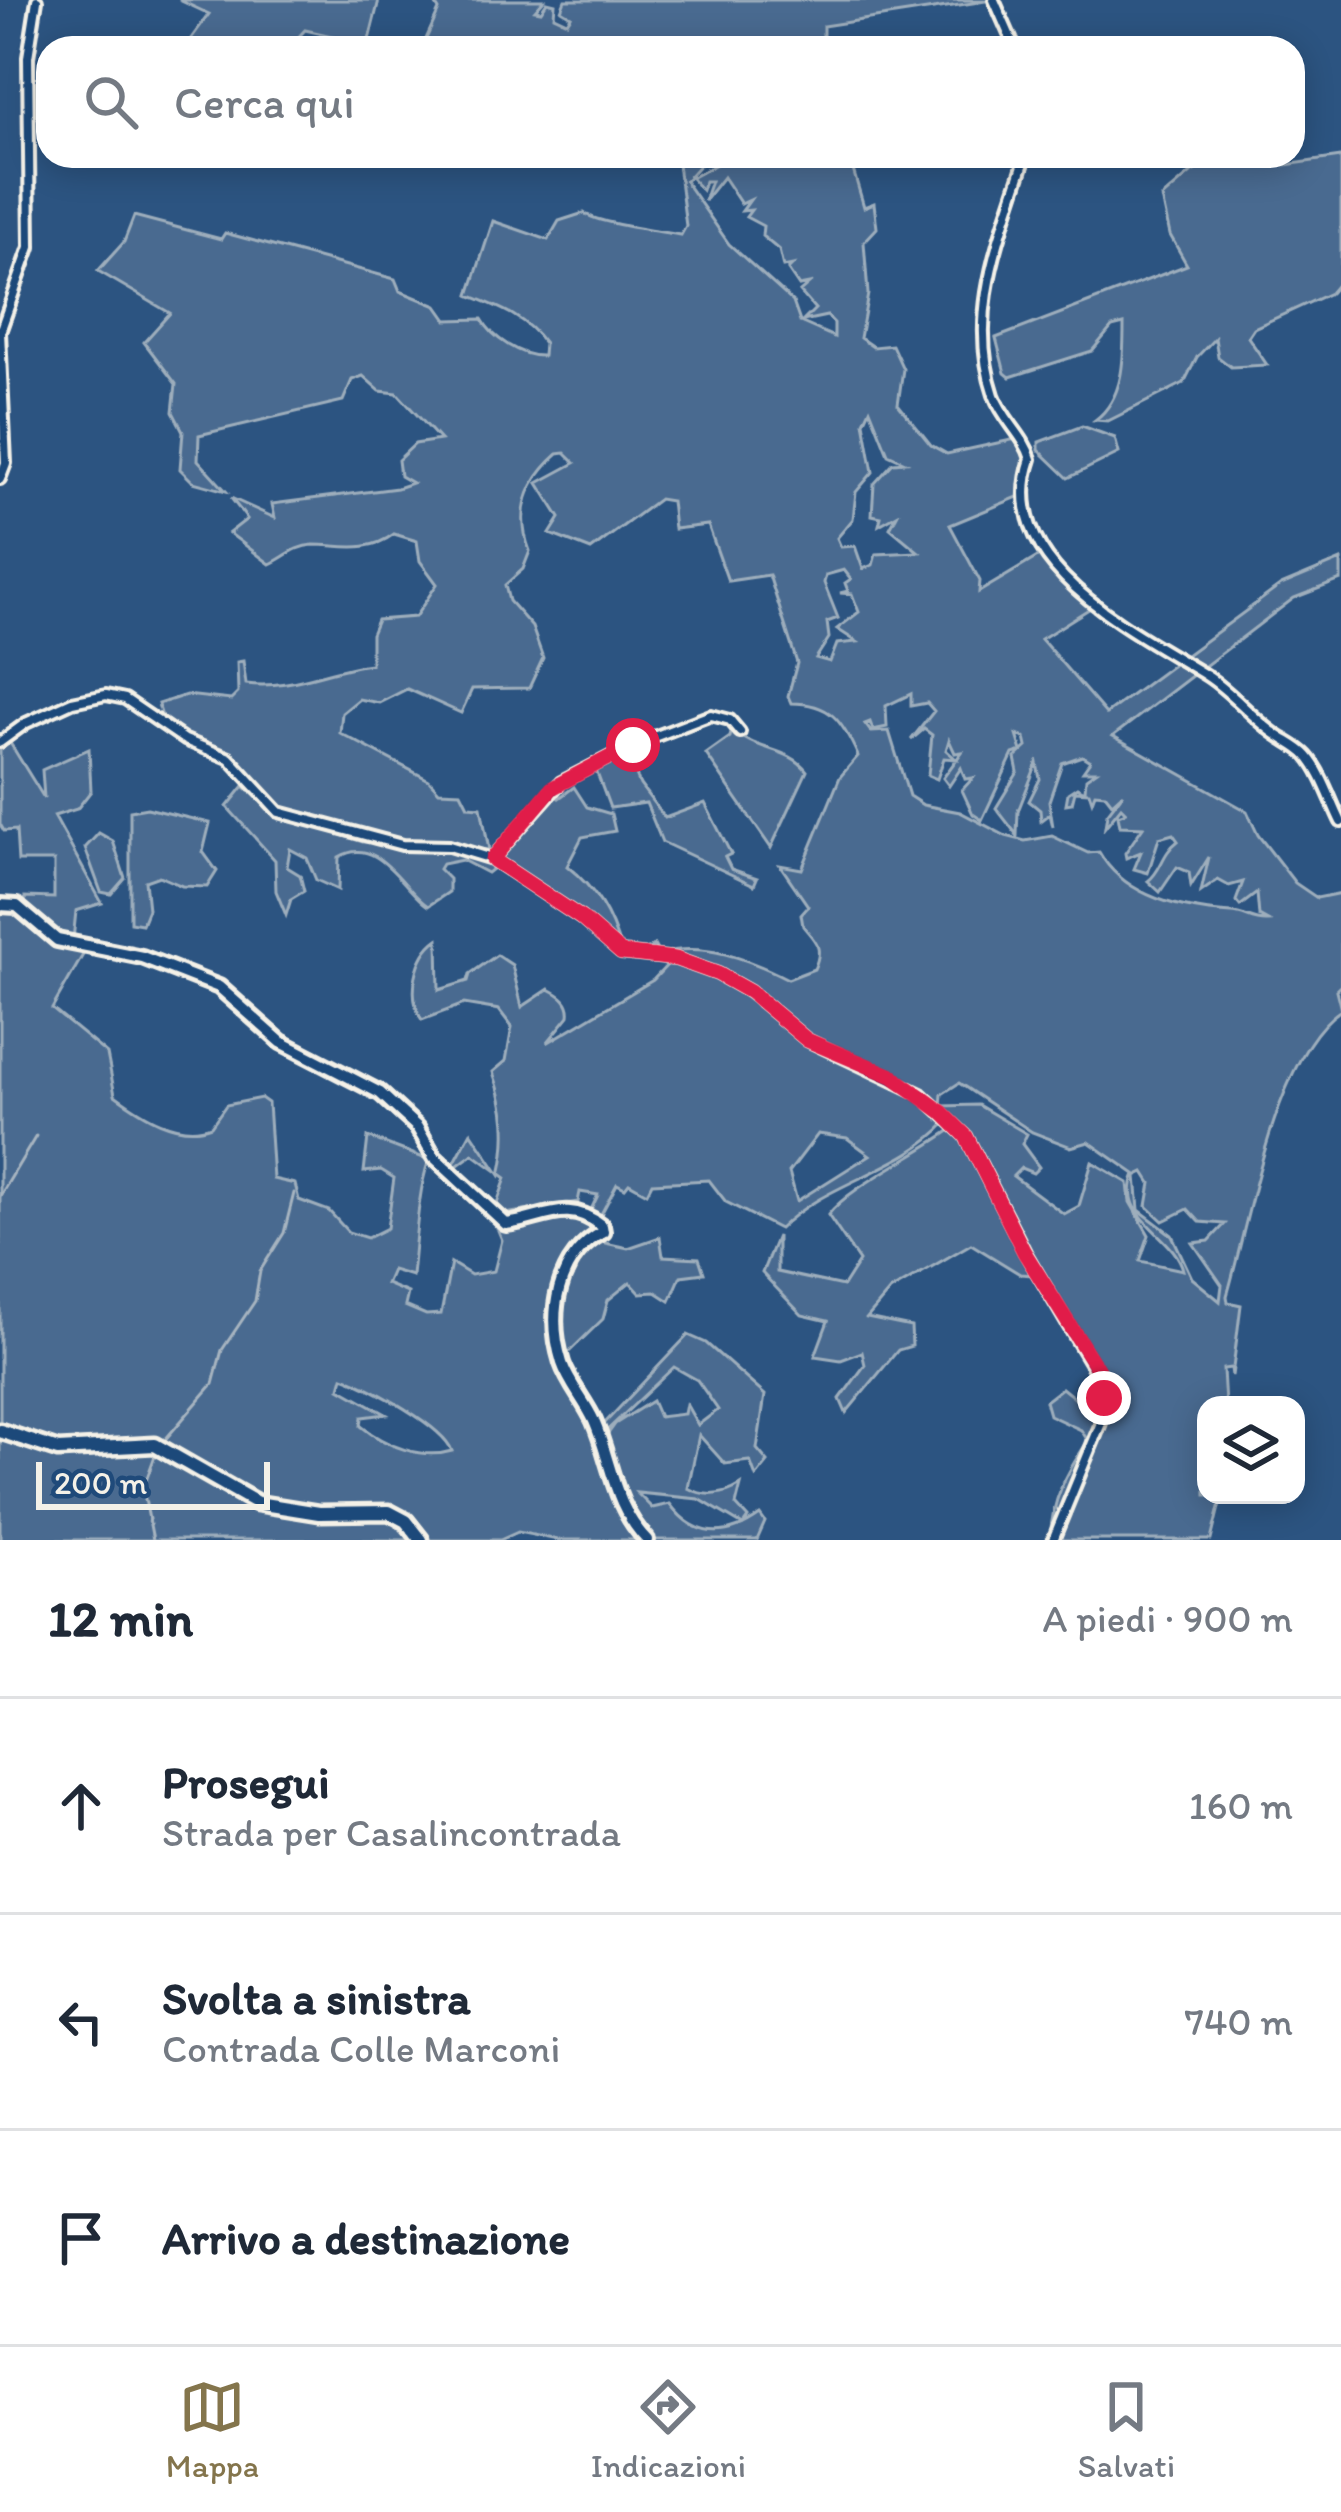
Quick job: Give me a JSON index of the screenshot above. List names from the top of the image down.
{
  "scale_bar": "200 m",
  "page": {
    "search": "Cerca qui",
    "scale": "200 m",
    "heading": ["12 min", "A piedi · 900 m"],
    "list": [
      ["Prosegui", "Strada per Casalincontrada", "160 m"],
      ["Svolta a sinistra", "Contrada Colle Marconi", "740 m"],
      "Arrivo a destinazione"
    ],
    "nav": ["Mappa", "Indicazioni", "Salvati"]
  }
}
